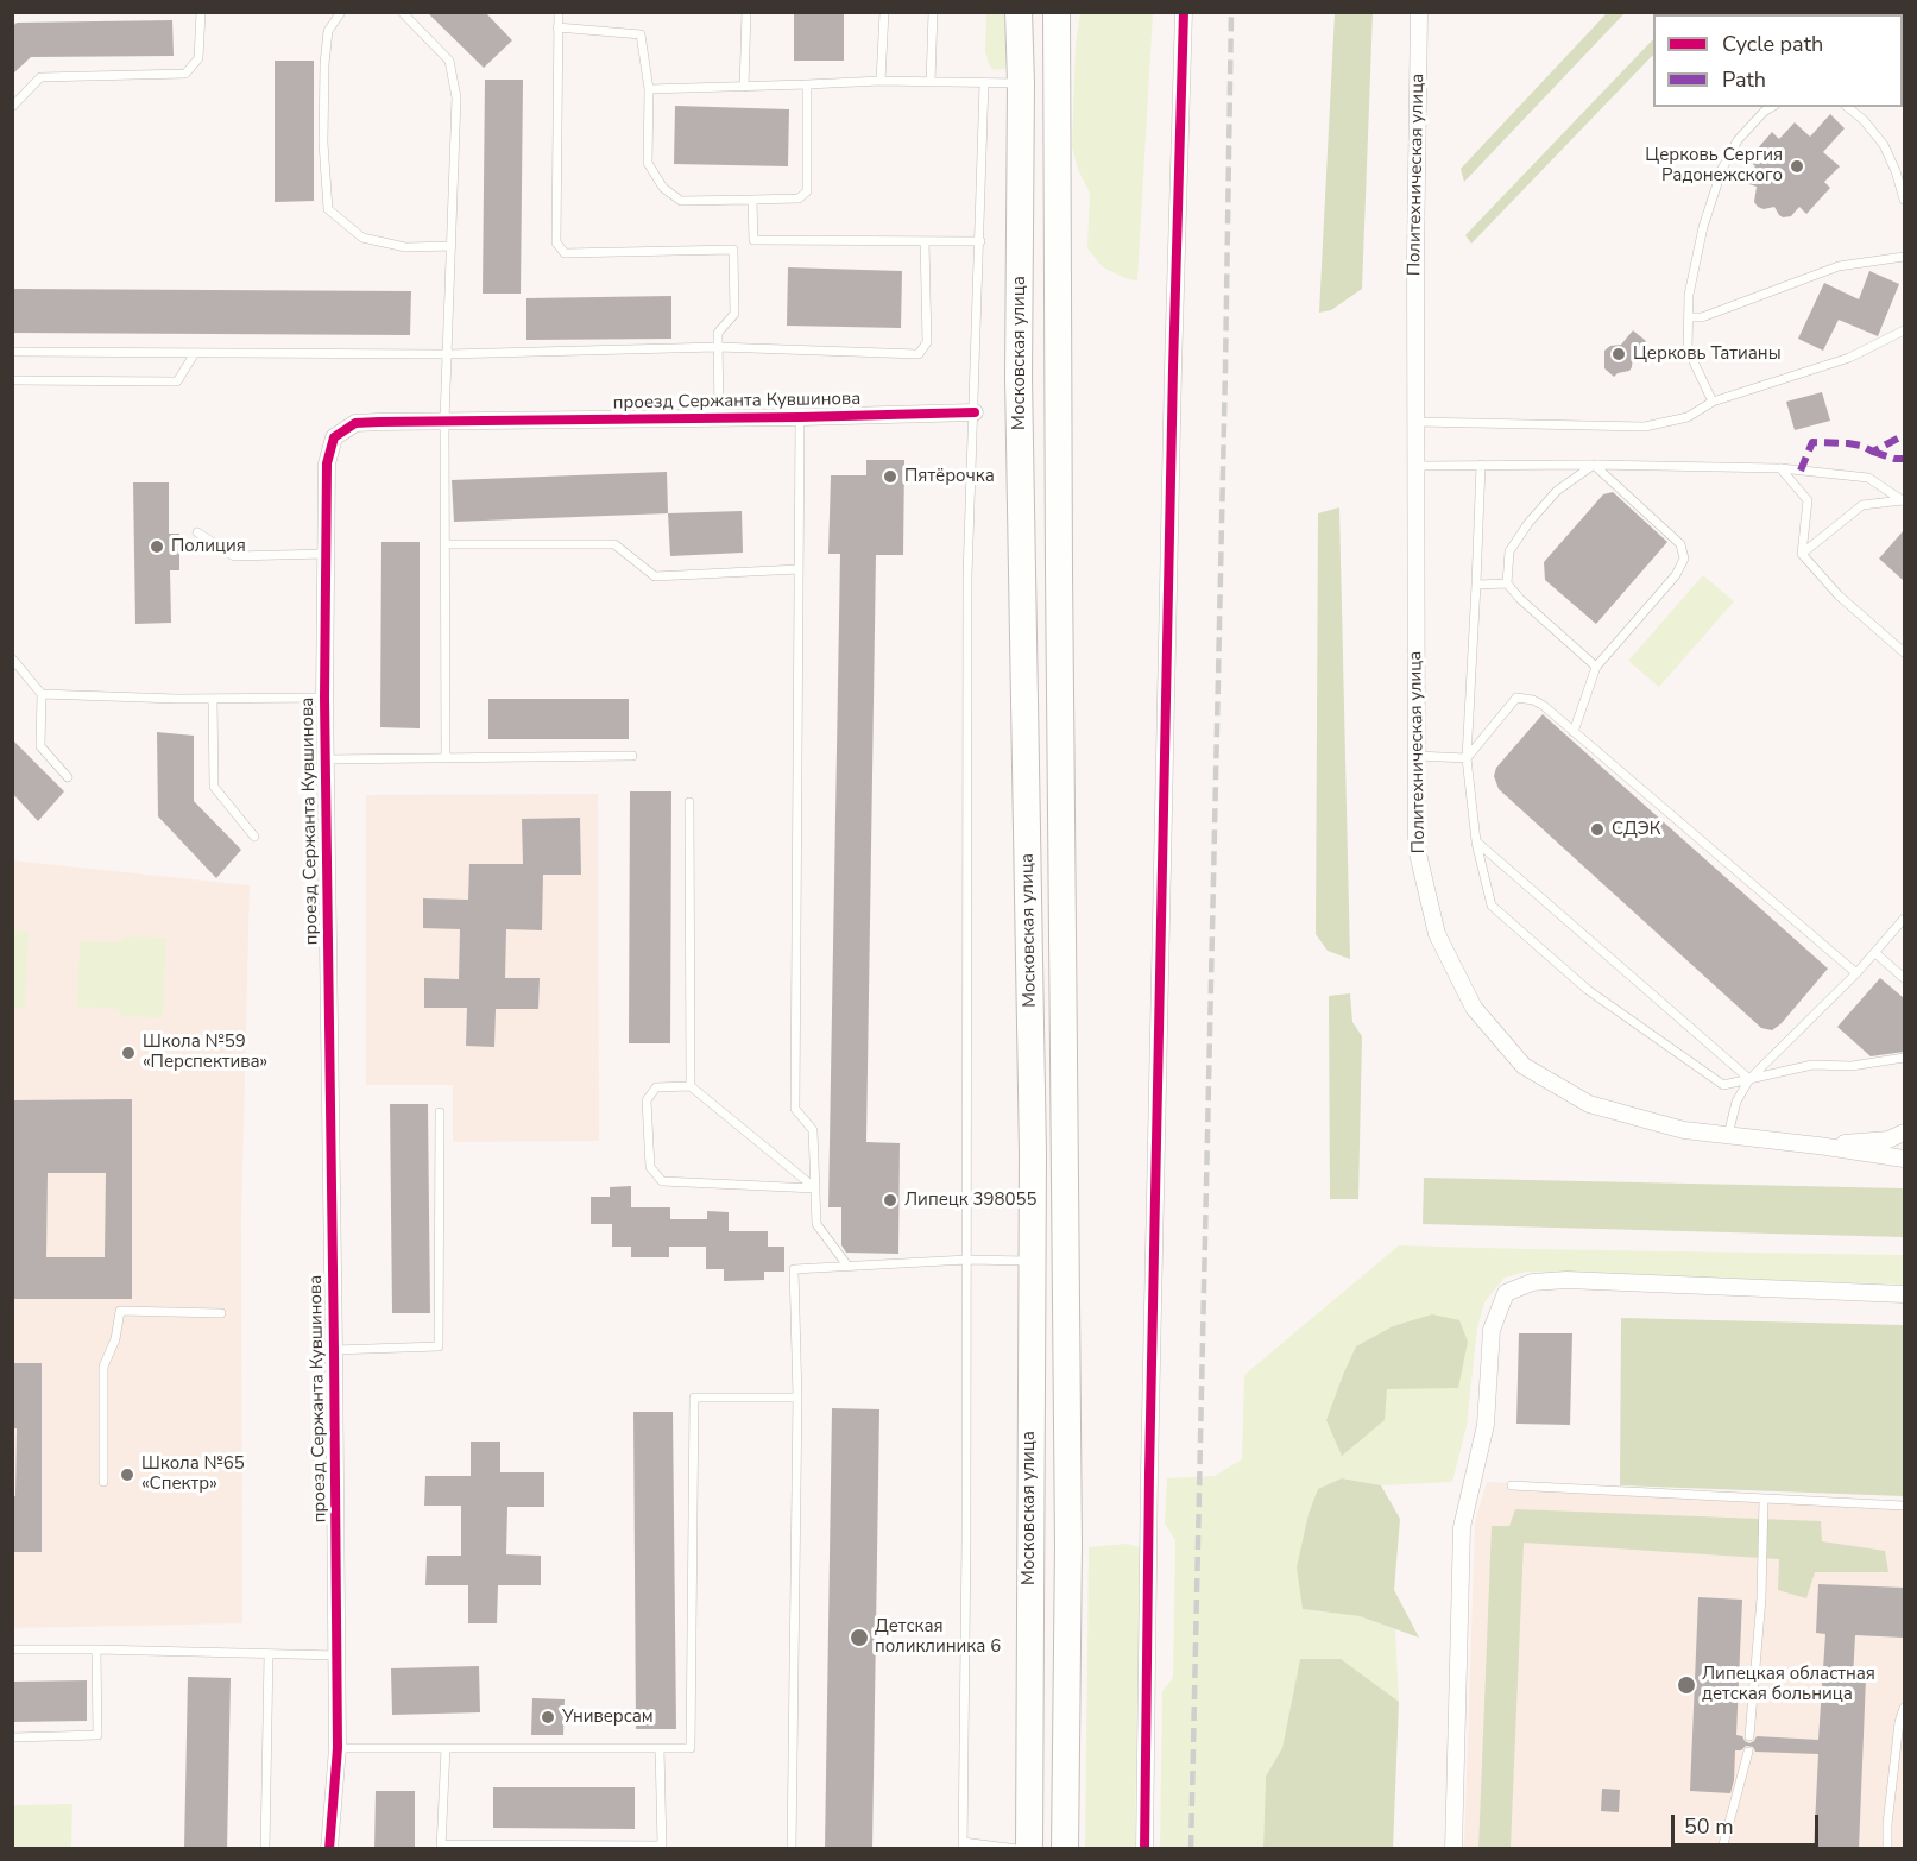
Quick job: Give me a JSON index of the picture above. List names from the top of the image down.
{
  "streets": {
    "main road": ["Московская улица"],
    "street": ["Политехническая улица", "проезд Сержанта Кувшинова"]
  },
  "places": [
    "Церковь Сергия Радонежского",
    "Церковь Татианы",
    "Пятёрочка",
    "Полиция",
    "СДЭК",
    "Школа №59 «Перспектива»",
    "Липецк 398055",
    "Школа №65 «Спектр»",
    "Детская поликлиника 6",
    "Липецкая областная детская больница",
    "Универсам"
  ],
  "legend": ["Cycle path", "Path"],
  "scale_bar": "50 m"
}
